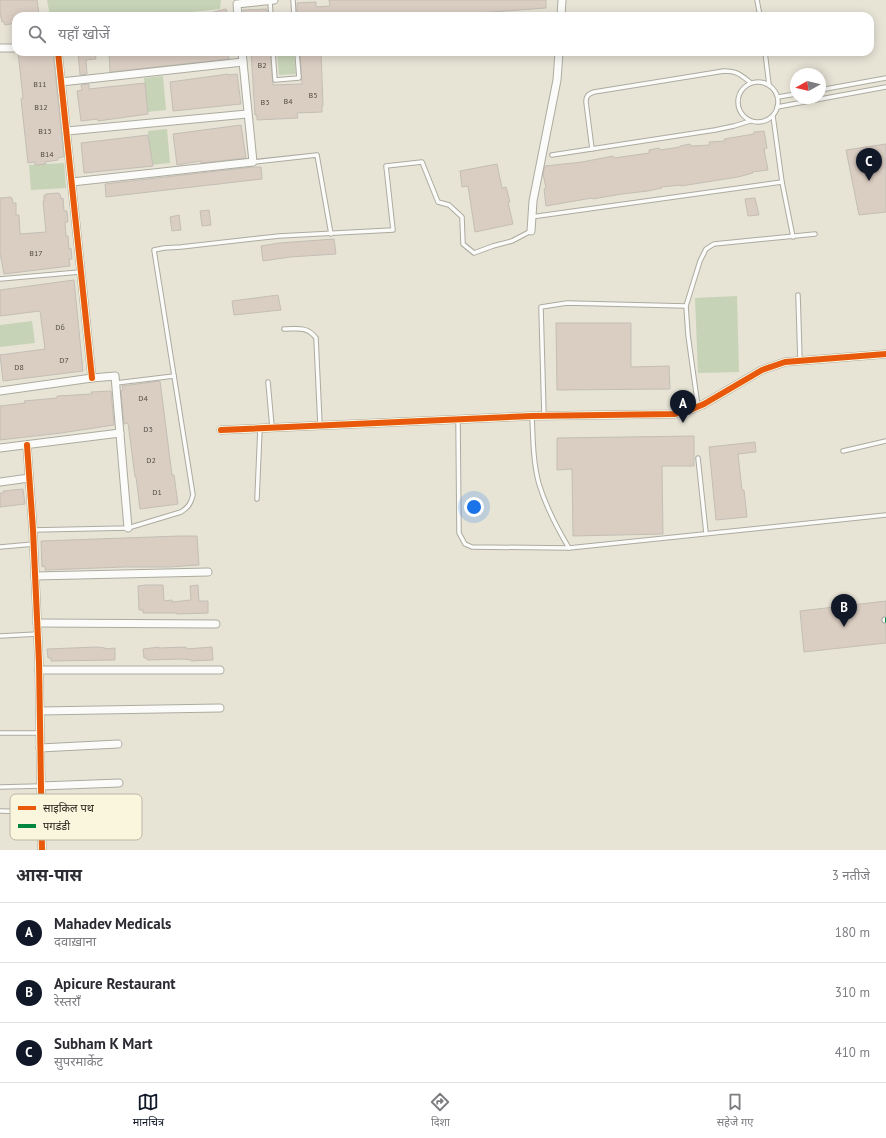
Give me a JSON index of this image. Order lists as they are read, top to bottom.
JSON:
{
  "house_numbers": [
    "B2",
    "B11",
    "B5",
    "B4",
    "B3",
    "B12",
    "B13",
    "B14",
    "B17",
    "D6",
    "D7",
    "D8",
    "D4",
    "D3",
    "D2",
    "D1"
  ],
  "legend": ["साइकिल पथ", "पगडंडी"],
  "north": "left",
  "page": {
    "search": "यहाँ खोजें",
    "pins": ["C", "A", "B"],
    "heading": ["आस-पास", "3 नतीजे"],
    "list": [
      {
        "mark": "A",
        "name": "Mahadev Medicals",
        "note": "दवाख़ाना",
        "value": "180 m"
      },
      {
        "mark": "B",
        "name": "Apicure Restaurant",
        "note": "रेस्तराँ",
        "value": "310 m"
      },
      {
        "mark": "C",
        "name": "Subham K Mart",
        "note": "सुपरमार्केट",
        "value": "410 m"
      }
    ],
    "nav": ["मानचित्र", "दिशा", "सहेजे गए"]
  }
}
